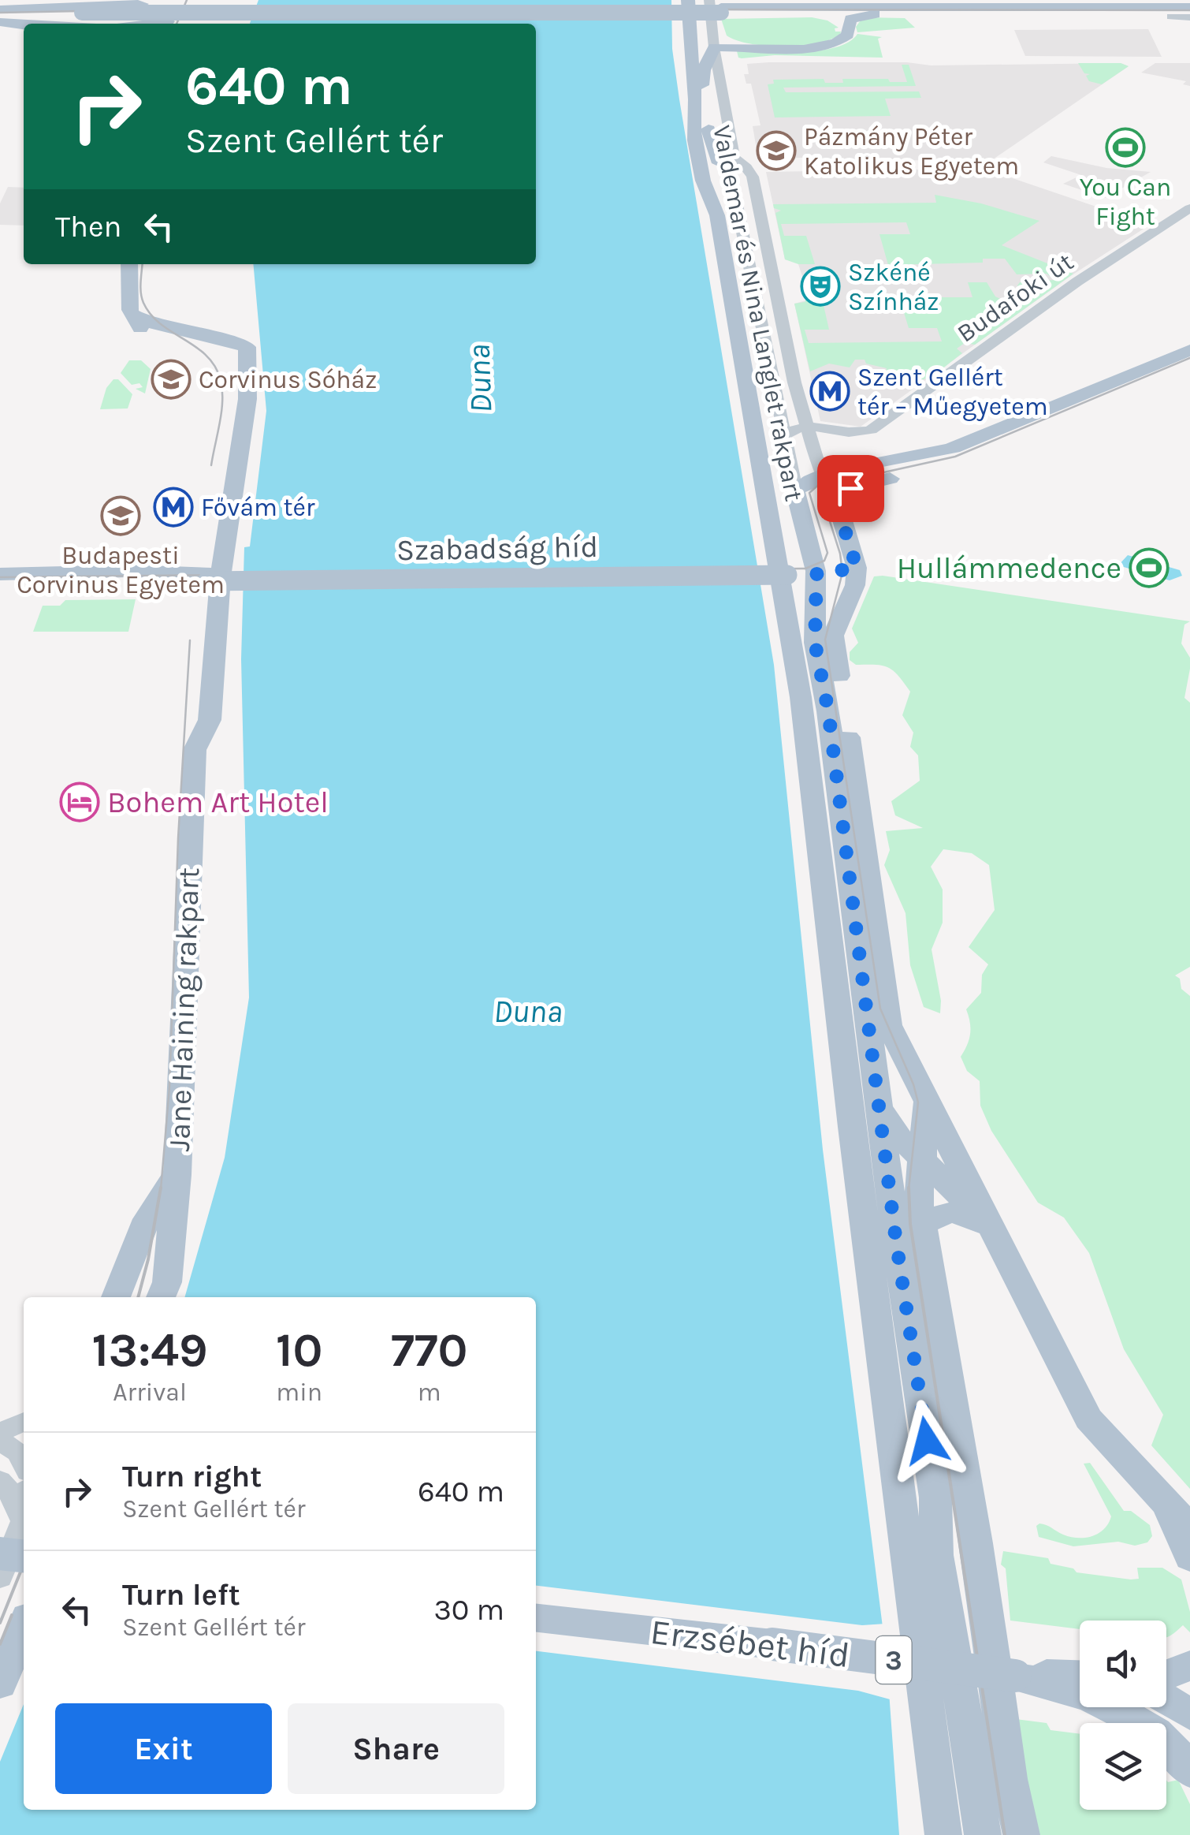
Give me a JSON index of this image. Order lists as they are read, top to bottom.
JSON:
{
  "streets": {
    "main road": [
      "Valdemar és Nina Langlet rakpart",
      "Szabadság híd",
      "Jane Haining rakpart",
      "Erzsébet híd",
      "3"
    ],
    "street": ["Budafoki út"]
  },
  "crossings": [
    ["Valdemar és Nina Langlet rakpart", "Szabadság híd"],
    ["Erzsébet híd", "3"]
  ],
  "water": ["Duna"],
  "places": {
    "sports": ["You Can Fight", "Hullámmedence"],
    "school or university": ["Pázmány Péter Katolikus Egyetem", "Corvinus Sóház", "Budapesti Corvinus Egyetem"],
    "theatre": ["Szkéné Színház"],
    "metro station": ["Szent Gellért tér – Műegyetem", "Fővám tér"],
    "hotel": ["Bohem Art Hotel"]
  },
  "page": {
    "turn": ["640 m", "Szent Gellért tér"],
    "then": "Then",
    "eta": [
      "13:49",
      "Arrival",
      "10",
      "min",
      "770",
      "m"
    ],
    "list": [
      {
        "name": "Turn right",
        "note": "Szent Gellért tér",
        "value": "640 m"
      },
      {
        "name": "Turn left",
        "note": "Szent Gellért tér",
        "value": "30 m"
      }
    ],
    "buttons": ["Exit", "Share"]
  }
}
